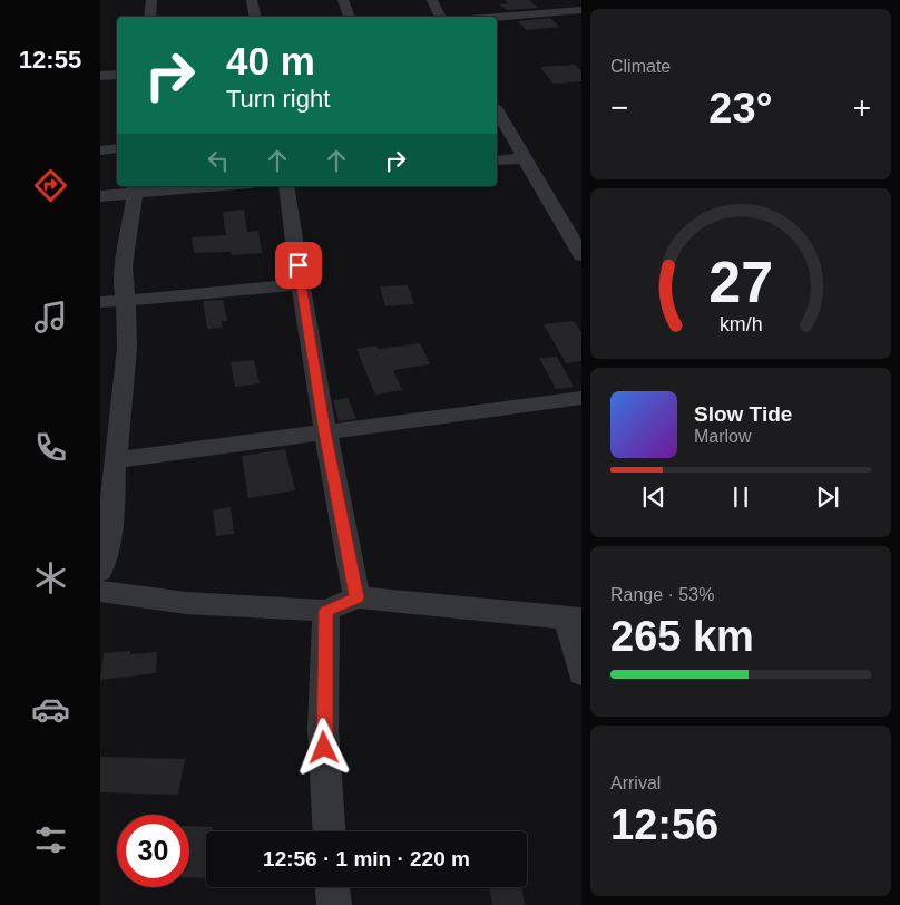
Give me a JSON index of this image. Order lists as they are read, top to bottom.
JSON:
{
  "page": {
    "tabs": "12:55",
    "tile": [
      "Climate",
      ["Range · 53%", "265 km"],
      ["Arrival", "12:56"]
    ],
    "turn": ["40 m", "Turn right"],
    "heat": ["−", "23°", "+"],
    "song": ["Slow Tide", "Marlow"],
    "limit": "30",
    "trip": "12:56 · 1 min · 220 m",
    "gauge": ["27", "km/h"]
  }
}
